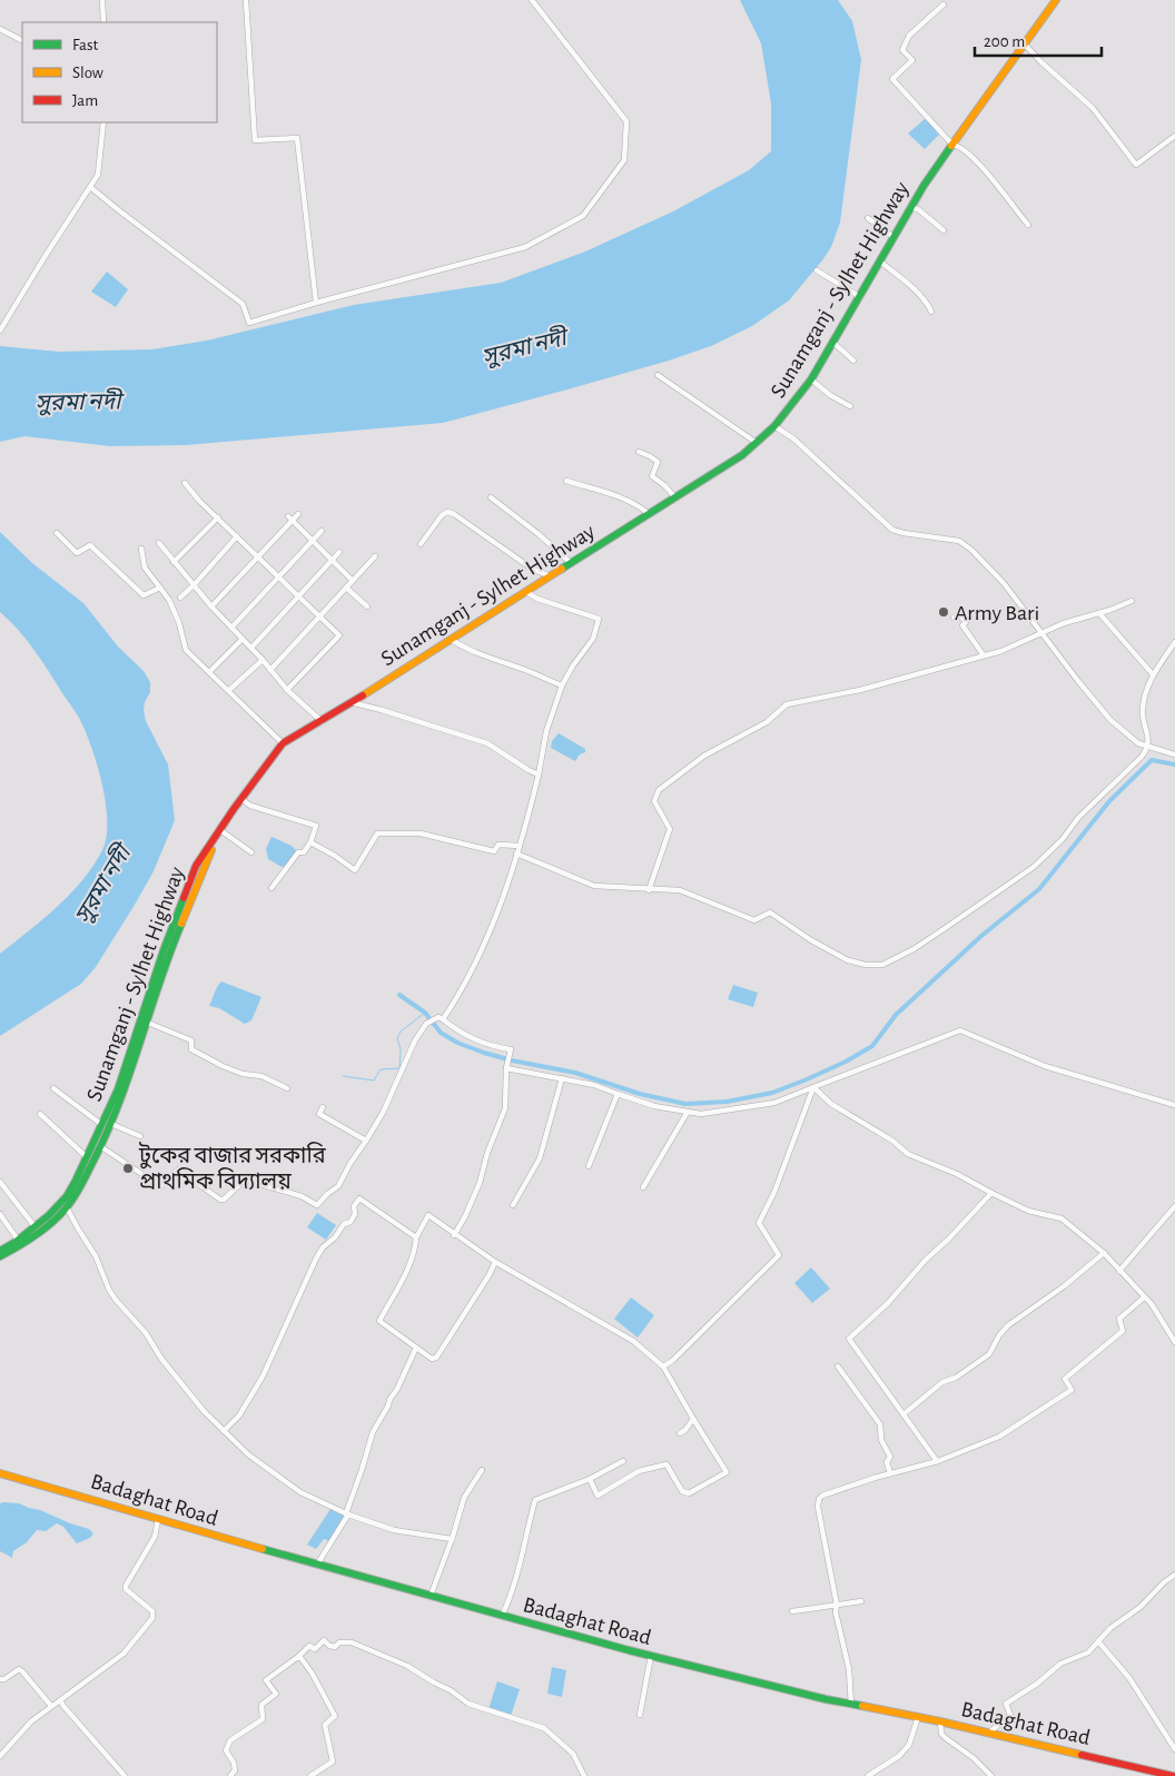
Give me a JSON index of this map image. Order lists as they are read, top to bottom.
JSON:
{
  "streets": {
    "main road": ["Sunamganj - Sylhet Highway", "Badaghat Road"]
  },
  "water": ["সুরমা নদী"],
  "places": ["Army Bari", "টুকের বাজার সরকারি প্রাথমিক বিদ্যালয়"],
  "legend": ["Fast", "Slow", "Jam"],
  "scale_bar": "200 m"
}
